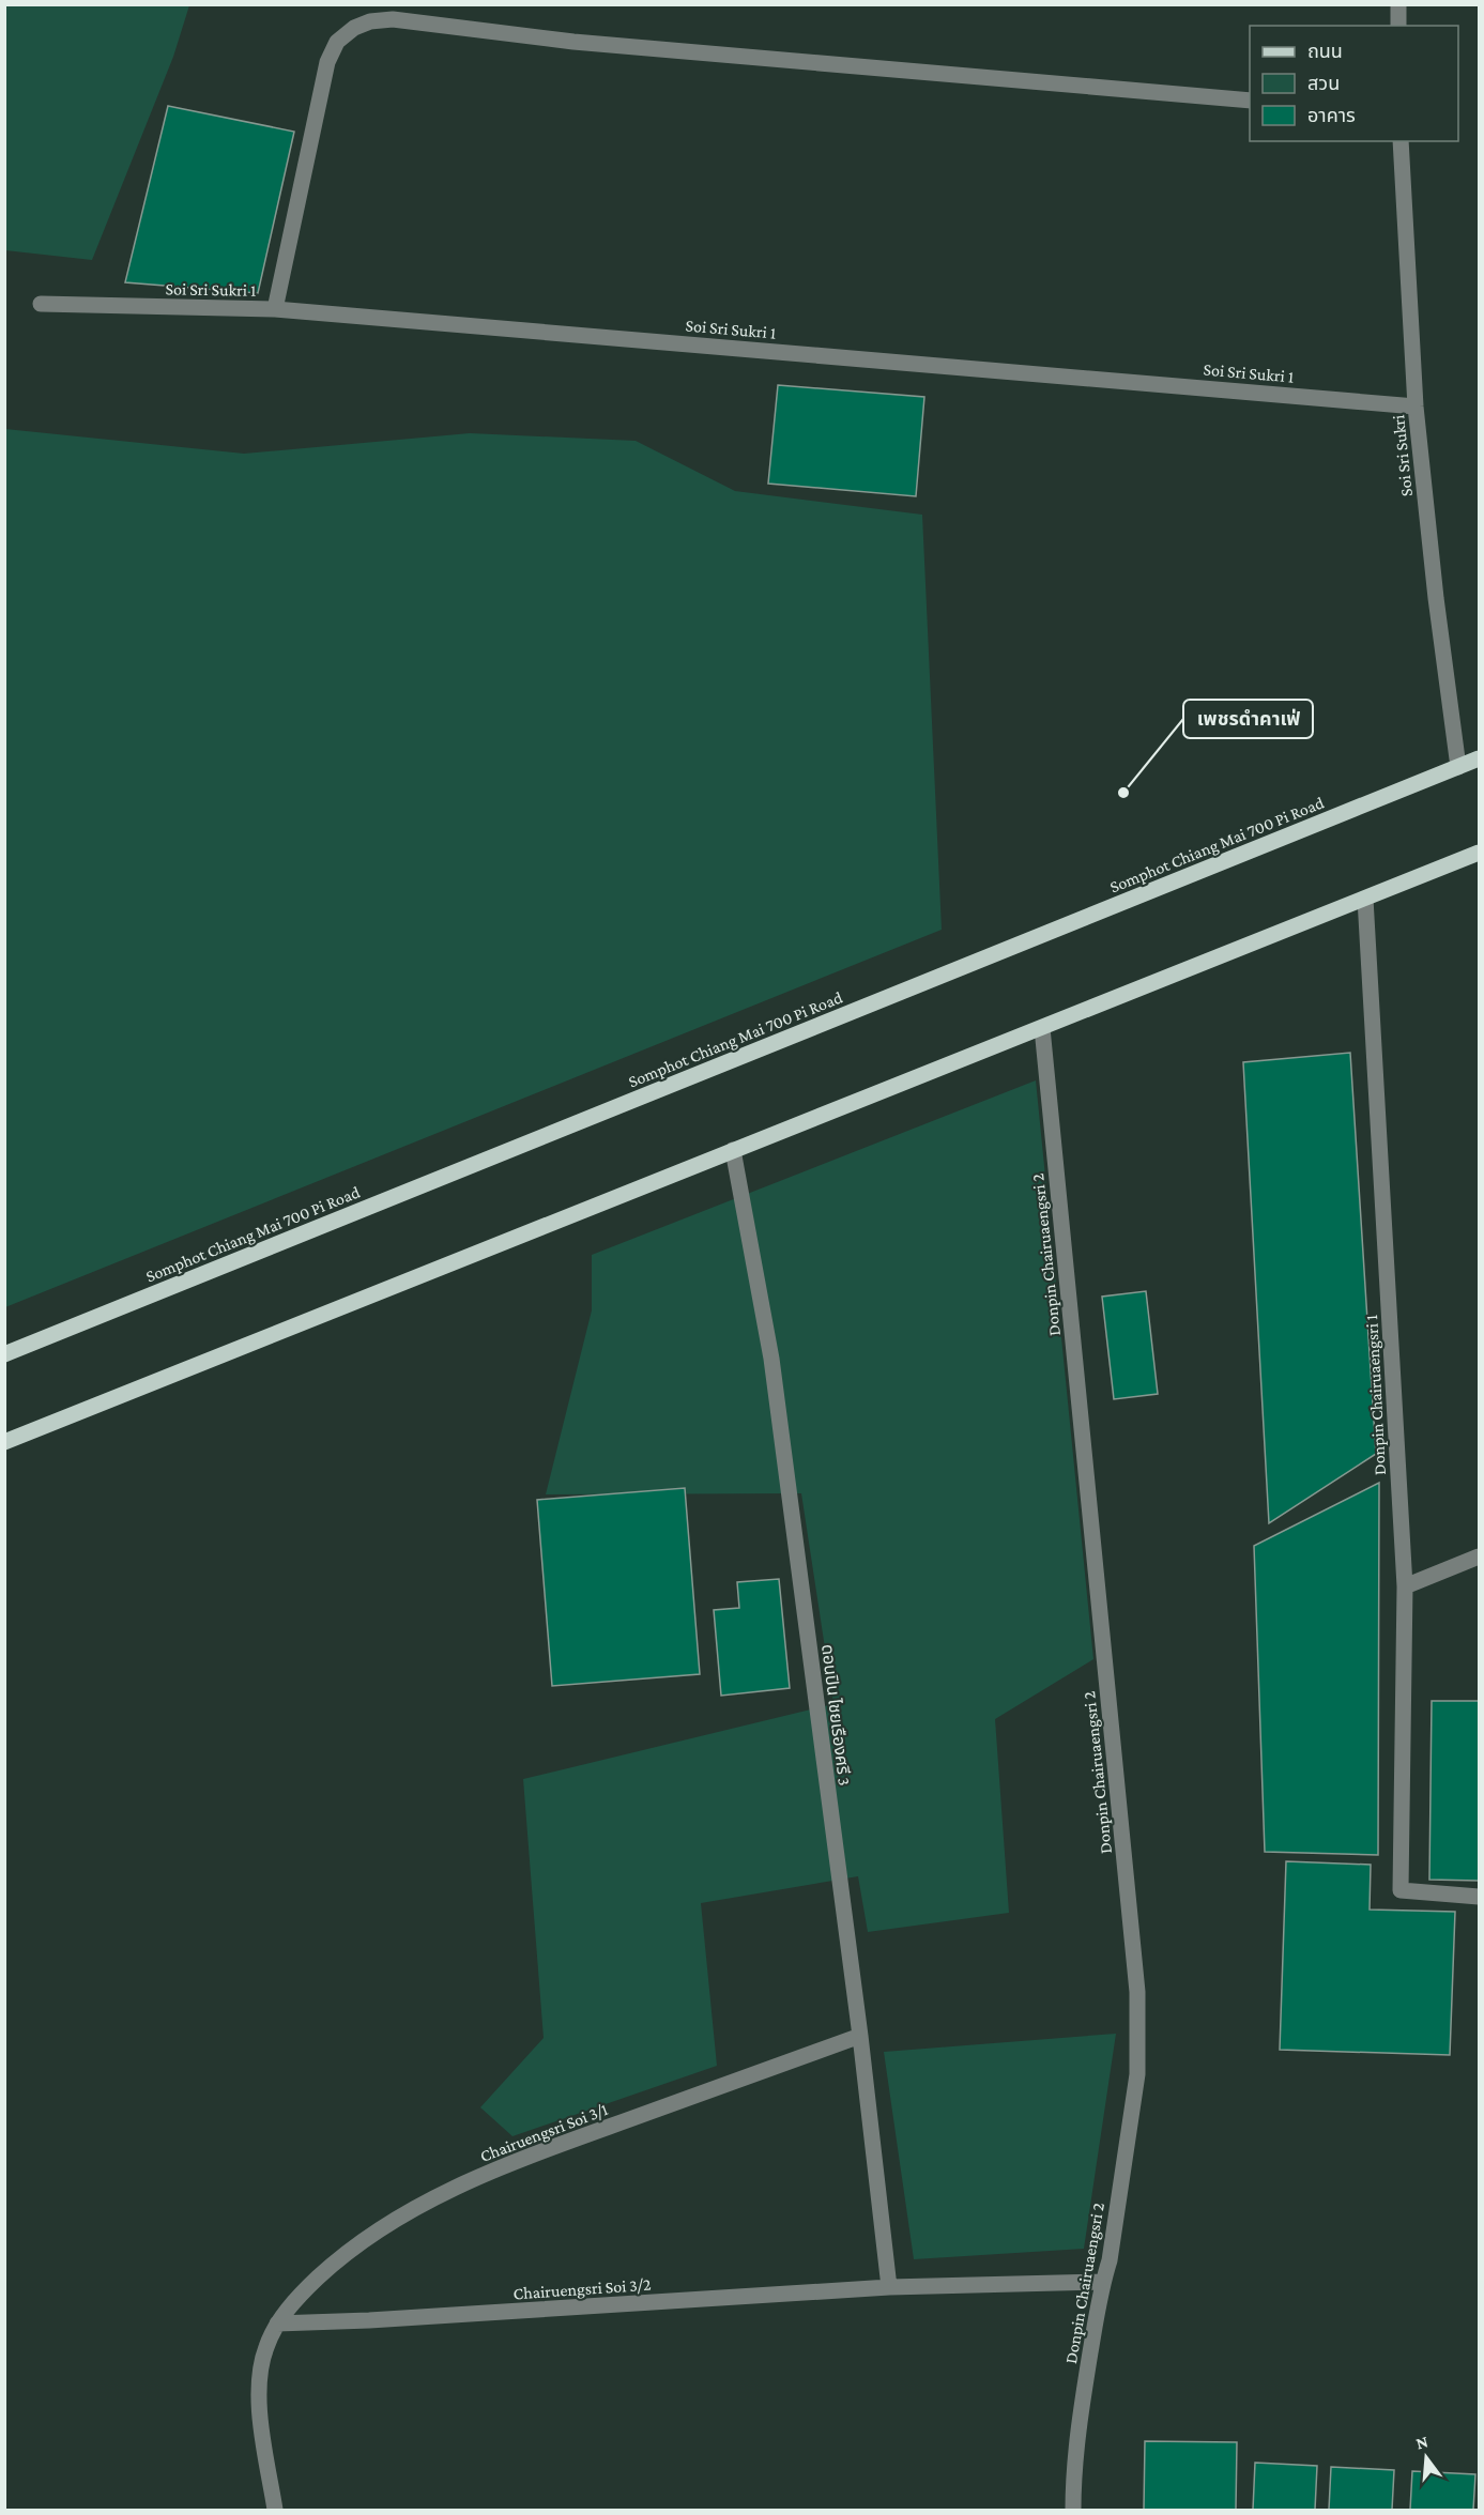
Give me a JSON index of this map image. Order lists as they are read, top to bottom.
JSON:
{
  "streets": {
    "main road": ["Somphot Chiang Mai 700 Pi Road"],
    "street": [
      "Soi Sri Sukri 1",
      "Soi Sri Sukri",
      "Donpin Chairuaengsri 2",
      "Donpin Chairuaengsri 1",
      "ดอนปิน ไชยเรืองศรี 3",
      "Chairuengsri Soi 3/1",
      "Chairuengsri Soi 3/2"
    ]
  },
  "crossings": [
    ["Soi Sri Sukri 1", "Soi Sri Sukri"],
    ["Soi Sri Sukri", "Somphot Chiang Mai 700 Pi Road"],
    ["Donpin Chairuaengsri 2", "Chairuengsri Soi 3/2"],
    ["ดอนปิน ไชยเรืองศรี 3", "Chairuengsri Soi 3/1"],
    ["ดอนปิน ไชยเรืองศรี 3", "Chairuengsri Soi 3/2"],
    ["Chairuengsri Soi 3/1", "Chairuengsri Soi 3/2"]
  ],
  "places": ["เพชรดำคาเฟ่"],
  "legend": ["ถนน", "สวน", "อาคาร"],
  "north": "top"
}
